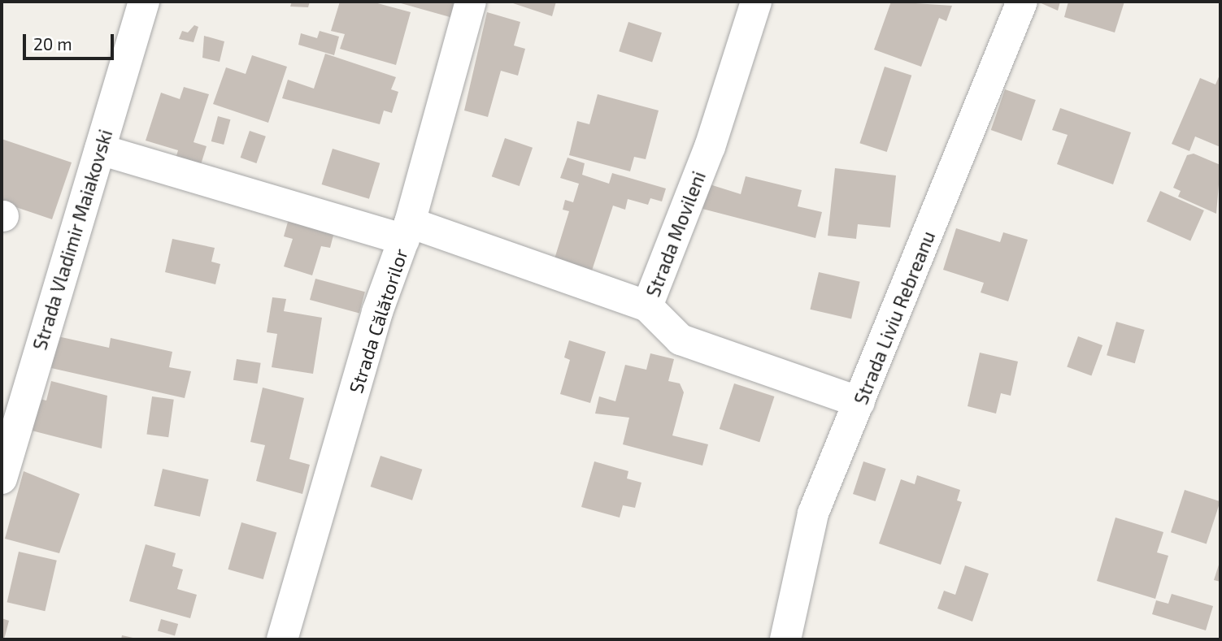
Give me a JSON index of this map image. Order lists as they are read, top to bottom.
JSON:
{
  "streets": {
    "street": [
      "Strada Movileni",
      "Strada Vladimir Maiakovski",
      "Strada Liviu Rebreanu",
      "Strada Călătorilor"
    ]
  },
  "crossings": [
    ["Strada Movileni", "Strada Liviu Rebreanu"]
  ],
  "scale_bar": "20 m"
}
